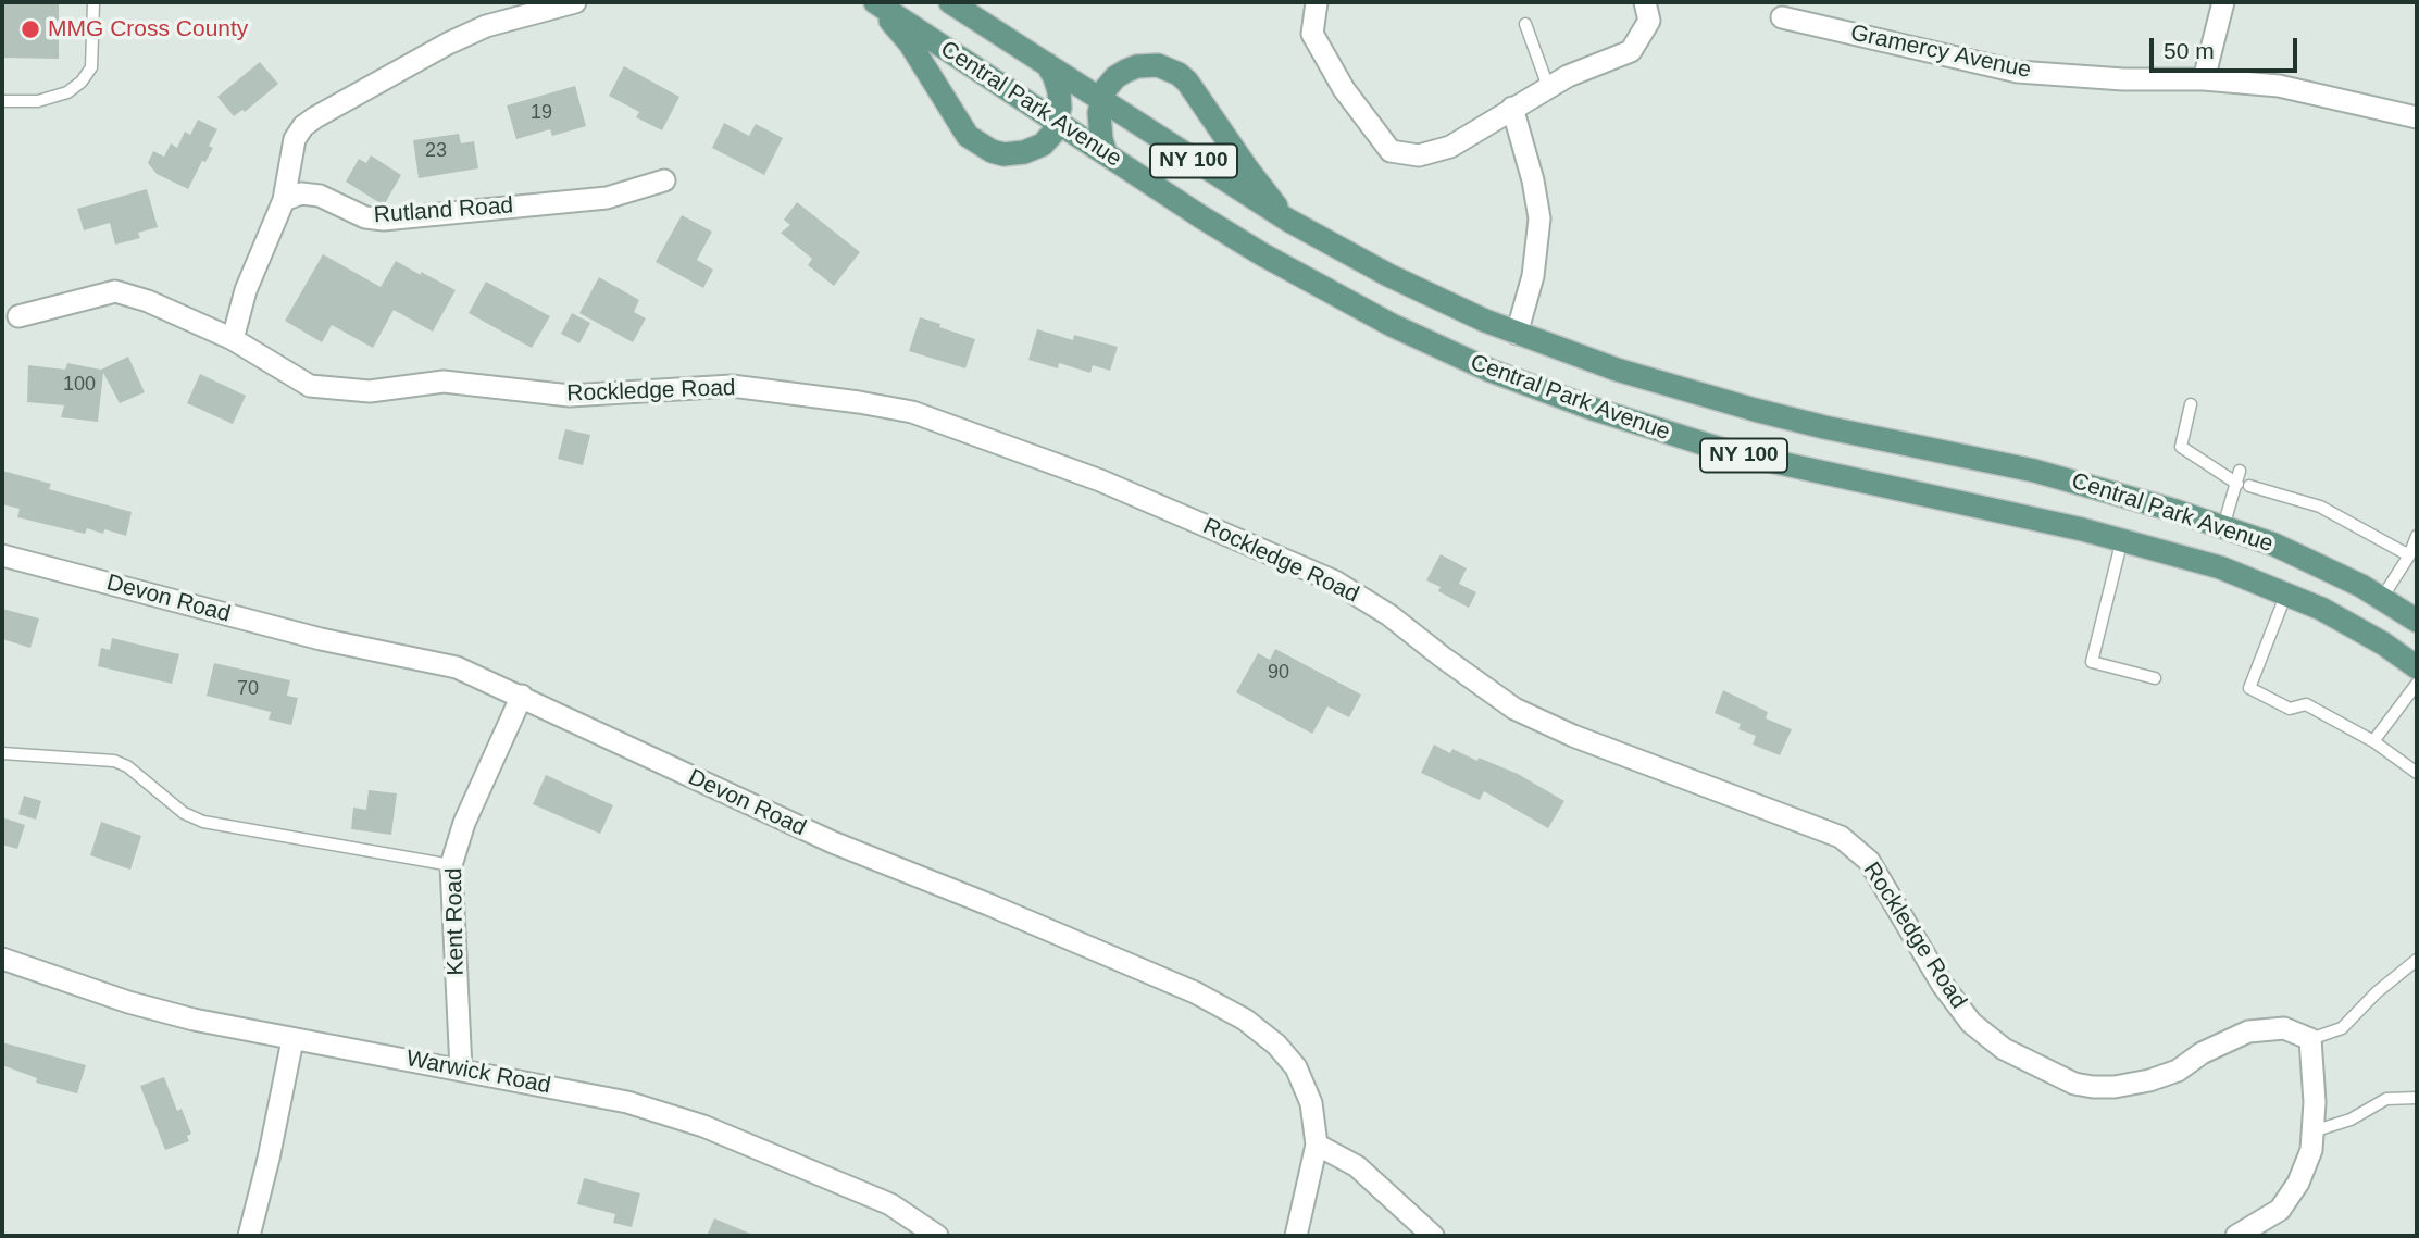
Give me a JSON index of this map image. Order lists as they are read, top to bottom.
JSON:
{
  "streets": {
    "main road": ["Central Park Avenue", "NY 100"],
    "street": [
      "Gramercy Avenue",
      "Rutland Road",
      "Rockledge Road",
      "Devon Road",
      "Kent Road",
      "Warwick Road"
    ]
  },
  "crossings": [
    ["Devon Road", "Kent Road"],
    ["Kent Road", "Warwick Road"]
  ],
  "places": ["MMG Cross County"],
  "house_numbers": [
    "19",
    "23",
    "100",
    "90",
    "70"
  ],
  "scale_bar": "50 m"
}
